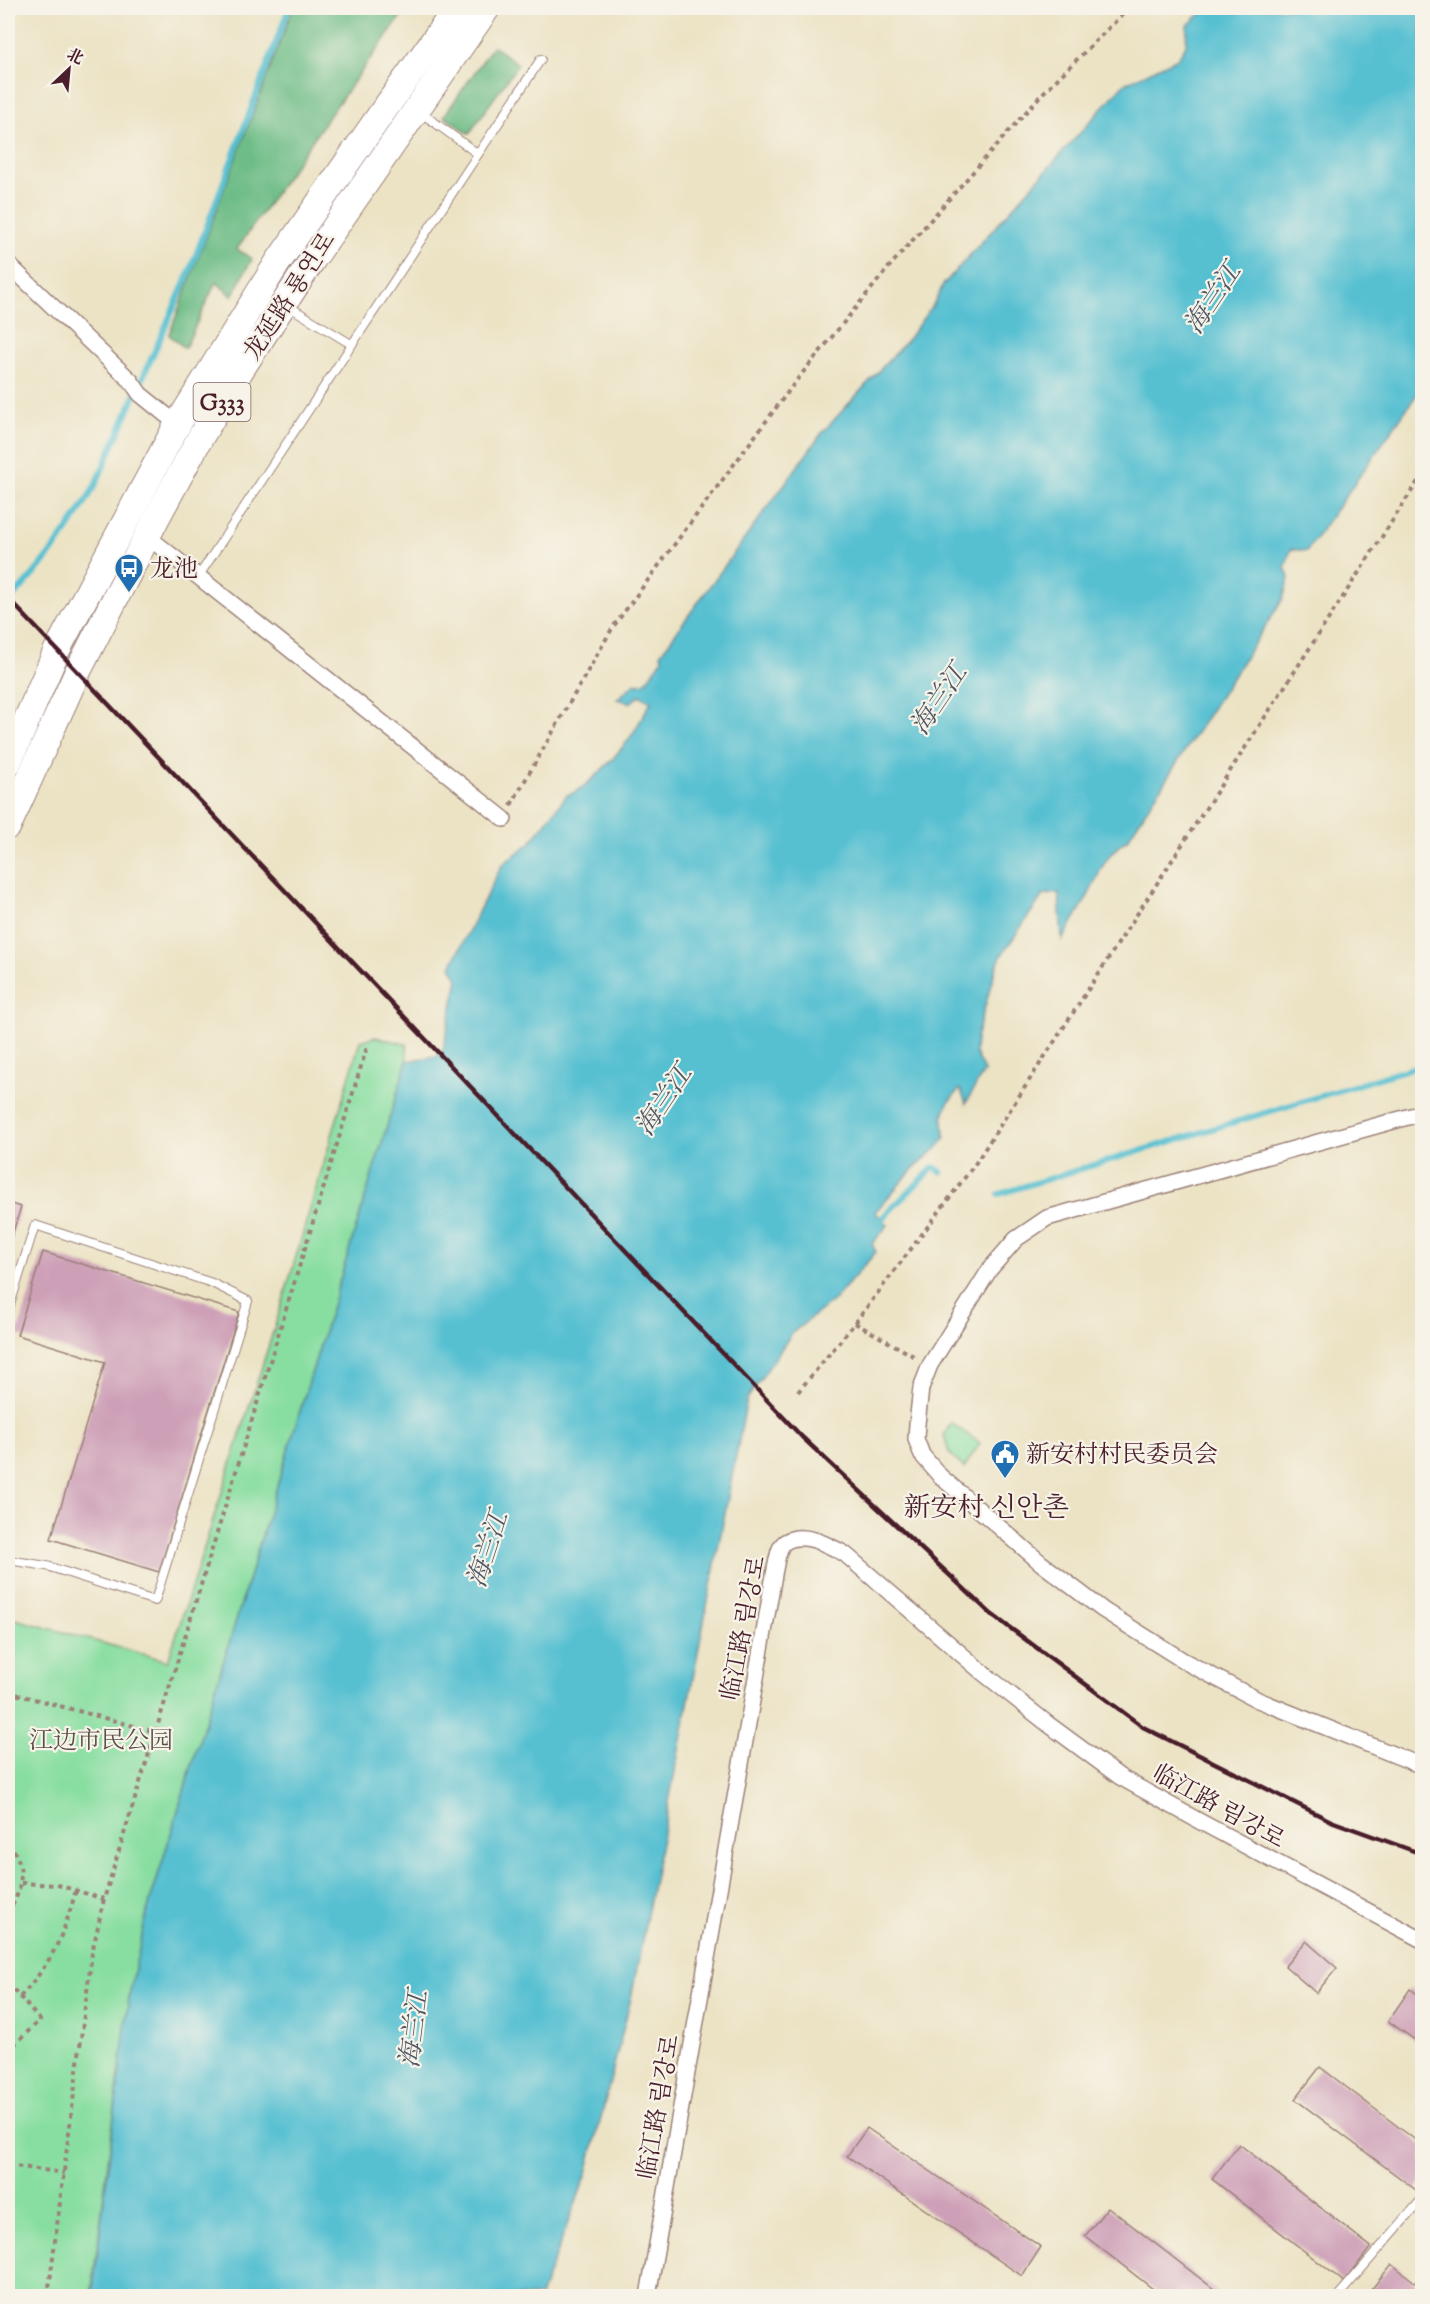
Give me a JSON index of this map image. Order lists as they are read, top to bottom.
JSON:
{
  "streets": {
    "highway": ["龙延路 룡연로", "G333"],
    "street": ["临江路 림강로"]
  },
  "districts": ["新安村 신안촌"],
  "water": ["海兰江"],
  "parks": ["江边市民公园"],
  "places": {
    "bus stop": ["龙池"],
    "public building": ["新安村村民委员会"]
  },
  "north": "top right"
}
